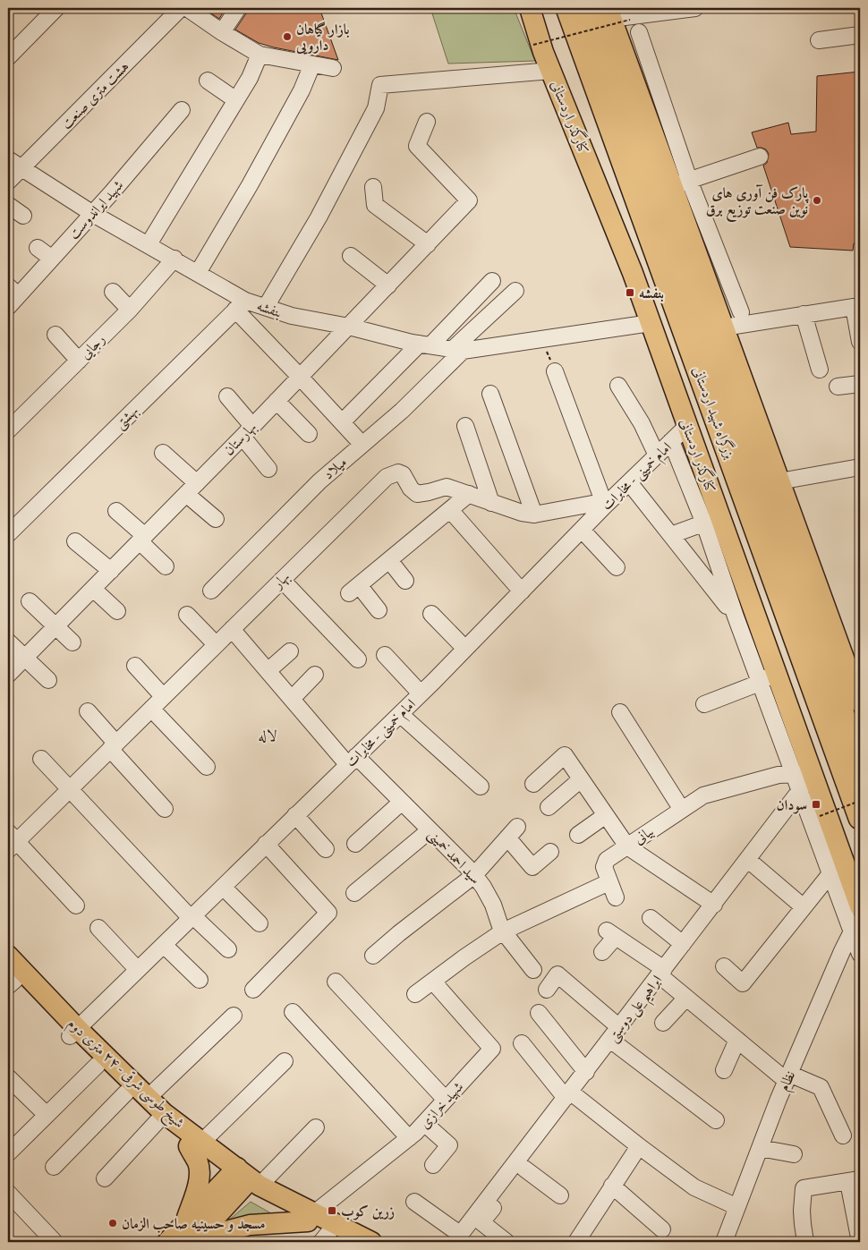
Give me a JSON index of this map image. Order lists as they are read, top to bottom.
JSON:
{
  "streets": {
    "highway": ["بزرگراه شهید اردستانی"],
    "main road": ["کنارگذر اردستانی", "شیخ طوسی شرقی - ۲۴ متری دوم"],
    "street": [
      "هشت متری صنعت",
      "شهید ایراندوست",
      "بنفشه",
      "رجایی",
      "بهشتی",
      "بهارستان",
      "میلاد",
      "امام خمینی - مخابرات",
      "بهار",
      "بیانی",
      "سید احمد خمینی",
      "ابراهیم علی دوستی",
      "نظام",
      "شهید خرازی"
    ]
  },
  "crossings": [
    ["هشت متری صنعت", "بنفشه"],
    ["کنارگذر اردستانی", "بنفشه"],
    ["کنارگذر اردستانی", "امام خمینی - مخابرات"],
    ["کنارگذر اردستانی", "بیانی"],
    ["کنارگذر اردستانی", "ابراهیم علی دوستی"],
    ["شهید ایراندوست", "بنفشه"],
    ["بنفشه", "رجایی"],
    ["بنفشه", "بهشتی"],
    ["بنفشه", "بهارستان"],
    ["بنفشه", "میلاد"],
    ["امام خمینی - مخابرات", "بهار"],
    ["امام خمینی - مخابرات", "سید احمد خمینی"],
    ["امام خمینی - مخابرات", "شیخ طوسی شرقی - ۲۴ متری دوم"],
    ["بهار", "سید احمد خمینی"],
    ["بیانی", "ابراهیم علی دوستی"],
    ["شیخ طوسی شرقی - ۲۴ متری دوم", "شهید خرازی"]
  ],
  "districts": ["لاله"],
  "places": {
    "other": ["بازار گیاهان دارویی", "پارک فن آوری های نوین صنعت توزیع برق", "مسجد و حسینیه صاحب الزمان"],
    "transit": ["بنفشه", "سودان", "زرین کوب"]
  }
}
